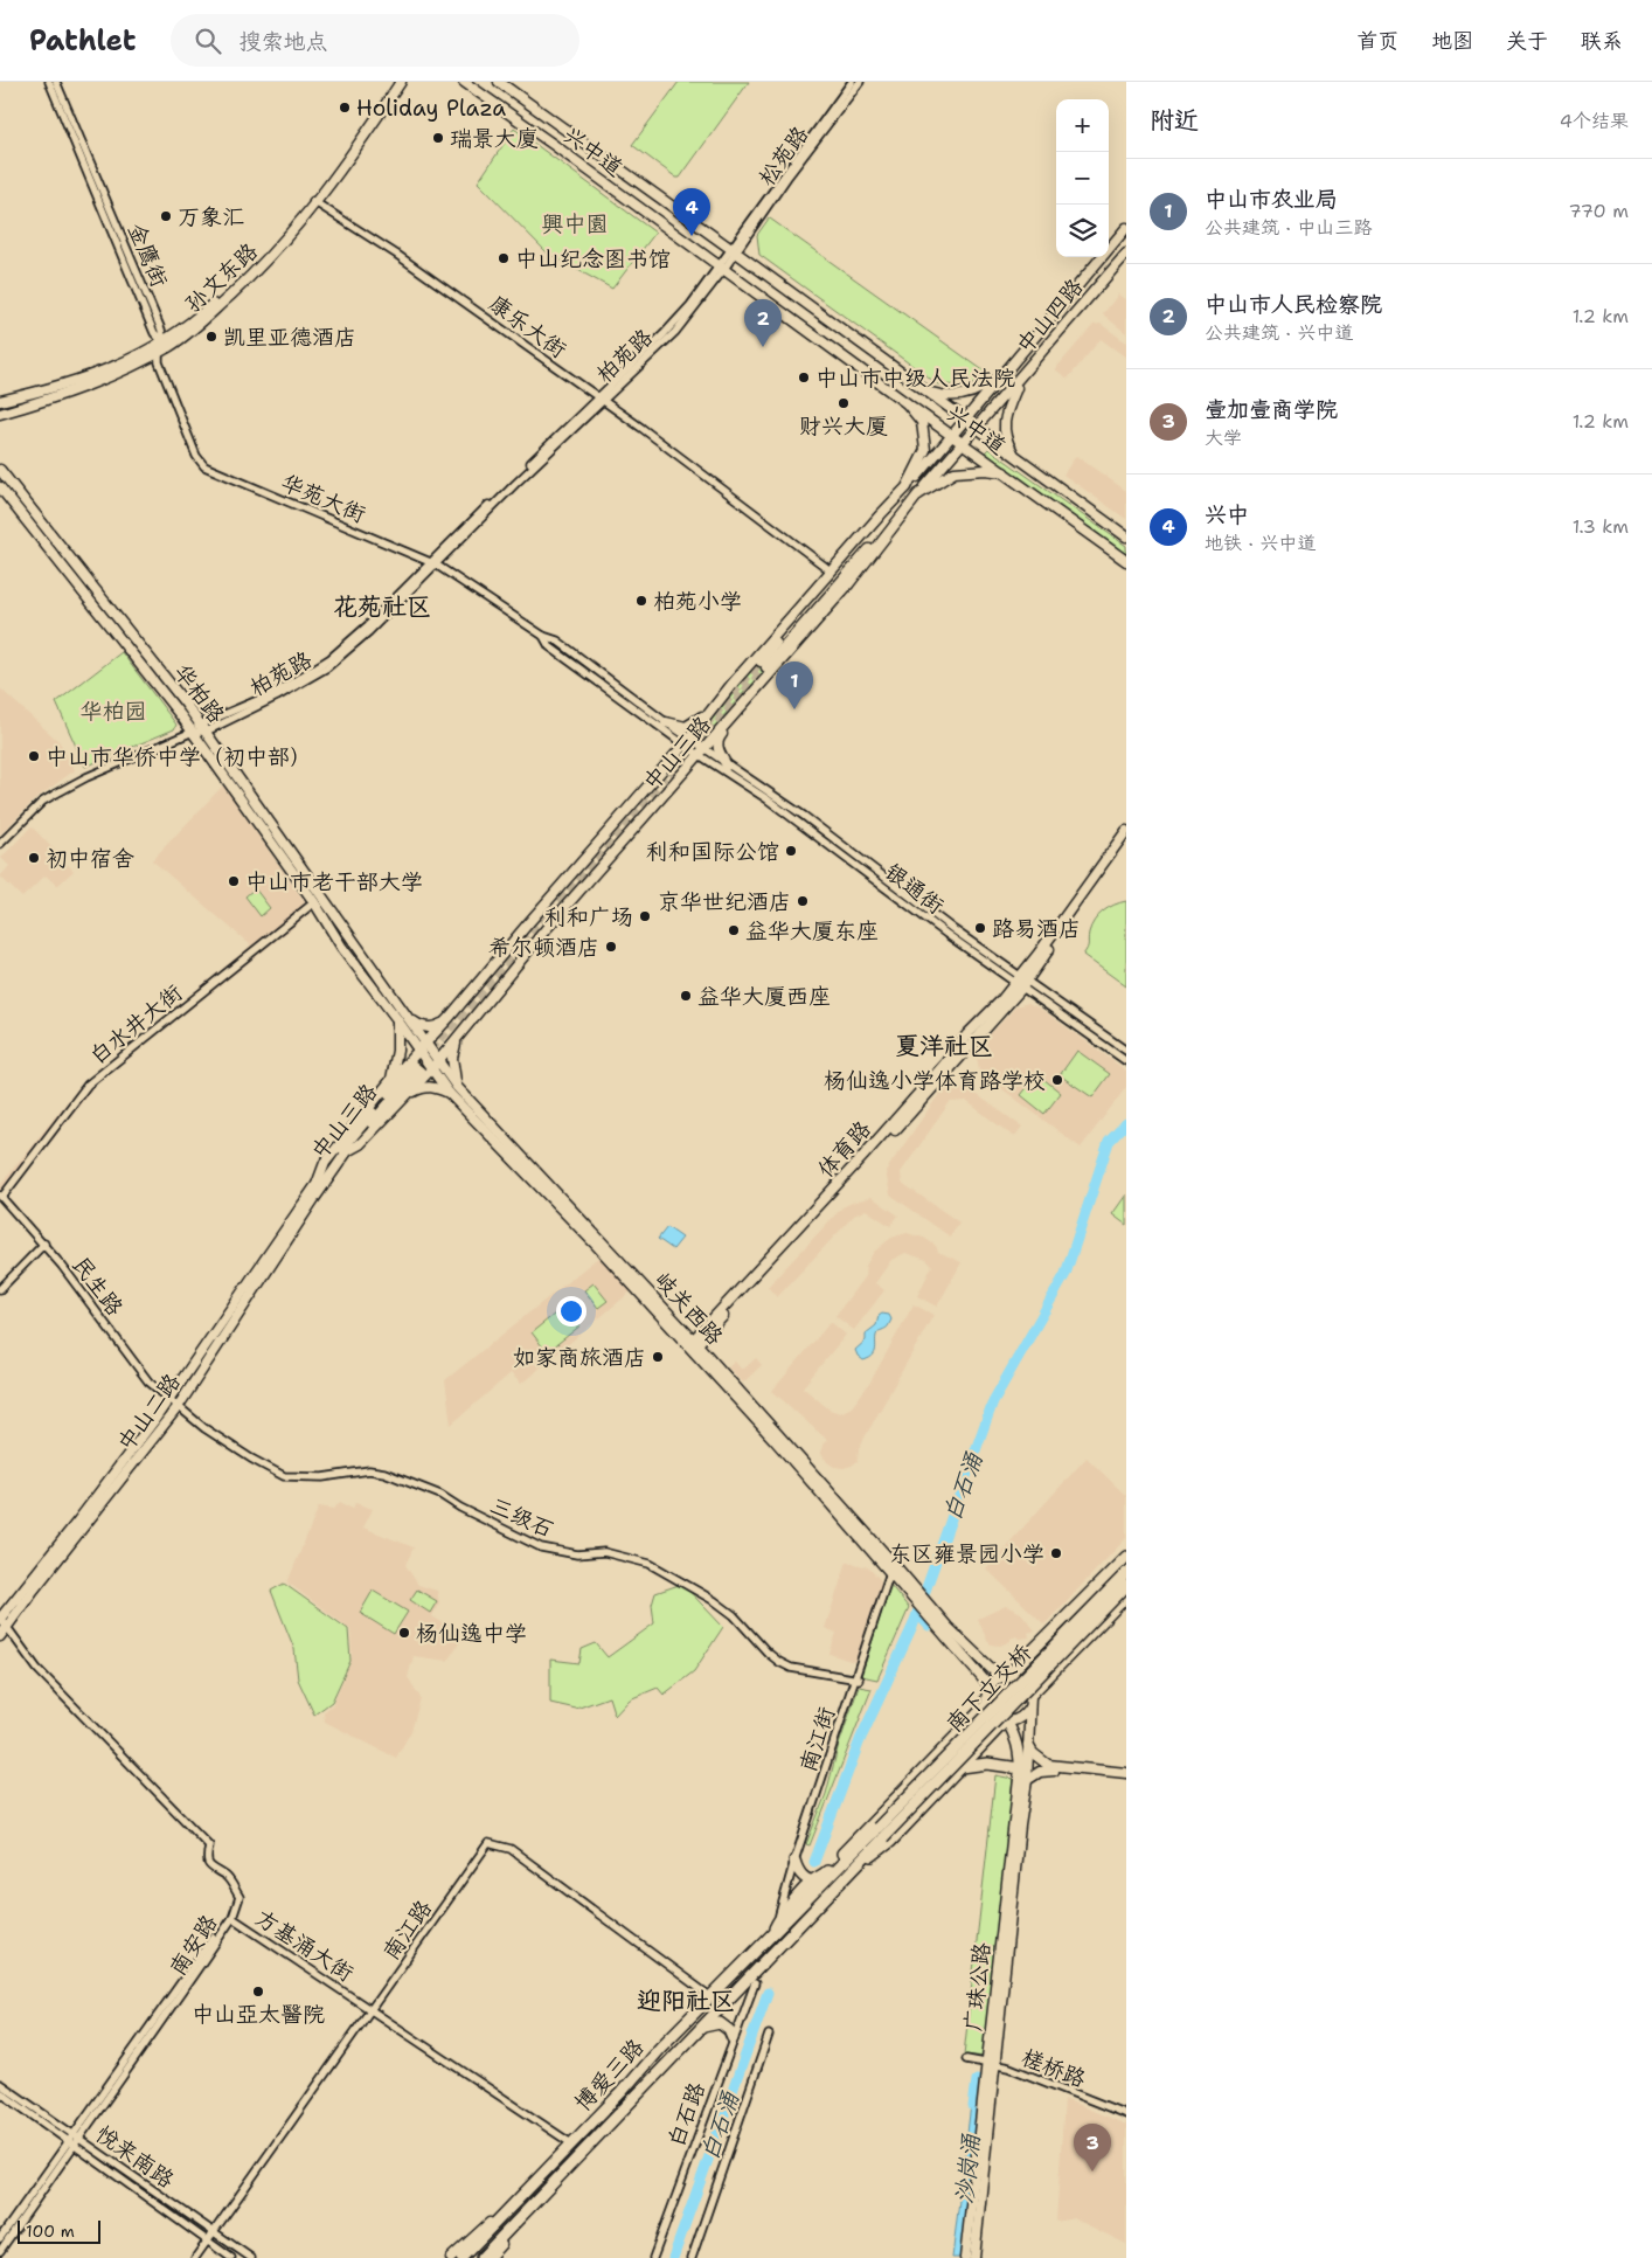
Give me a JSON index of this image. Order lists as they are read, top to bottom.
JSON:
{
  "streets": {
    "highway": ["南下立交桥", "博爱三路"],
    "main road": [
      "兴中道",
      "孙文东路",
      "中山四路",
      "华柏路",
      "中山三路",
      "体育路",
      "岐关西路",
      "中山二路",
      "广珠公路"
    ],
    "street": [
      "松苑路",
      "金鹰街",
      "康乐大街",
      "柏苑路",
      "华苑大街",
      "银通街",
      "白水井大街",
      "民生路",
      "三级石",
      "南江街",
      "南江路",
      "南安路",
      "方基涌大街",
      "槎桥路",
      "白石路",
      "悦来南路"
    ]
  },
  "crossings": [
    ["兴中道", "松苑路"],
    ["兴中道", "中山四路"],
    ["兴中道", "柏苑路"],
    ["兴中道", "中山三路"],
    ["松苑路", "柏苑路"],
    ["金鹰街", "孙文东路"],
    ["孙文东路", "康乐大街"],
    ["孙文东路", "华苑大街"],
    ["中山四路", "中山三路"],
    ["康乐大街", "柏苑路"],
    ["康乐大街", "中山三路"],
    ["柏苑路", "华苑大街"],
    ["柏苑路", "华柏路"],
    ["华苑大街", "中山三路"],
    ["华苑大街", "银通街"],
    ["华柏路", "中山三路"],
    ["华柏路", "白水井大街"],
    ["华柏路", "岐关西路"],
    ["中山三路", "银通街"],
    ["中山三路", "岐关西路"],
    ["中山三路", "中山二路"],
    ["银通街", "体育路"],
    ["白水井大街", "民生路"],
    ["体育路", "岐关西路"],
    ["民生路", "中山二路"],
    ["民生路", "三级石"],
    ["岐关西路", "南江街"],
    ["中山二路", "三级石"],
    ["中山二路", "方基涌大街"],
    ["三级石", "南江街"],
    ["南下立交桥", "博爱三路"],
    ["南江路", "方基涌大街"],
    ["南江路", "博爱三路"],
    ["南江路", "悦来南路"],
    ["南安路", "方基涌大街"],
    ["南安路", "悦来南路"],
    ["方基涌大街", "博爱三路"],
    ["广珠公路", "槎桥路"]
  ],
  "districts": ["花苑社区", "夏洋社区", "迎阳社区"],
  "water": ["白石涌", "沙岗涌"],
  "parks": ["興中園", "华柏园"],
  "places": [
    "Holiday Plaza",
    "瑞景大廈",
    "万象汇",
    "中山纪念图书馆",
    "凯里亚德酒店",
    "中山市中级人民法院",
    "财兴大厦",
    "柏苑小学",
    "中山市华侨中学（初中部）",
    "利和国际公馆",
    "初中宿舍",
    "中山市老干部大学",
    "京华世纪酒店",
    "利和广场",
    "路易酒店",
    "益华大厦东座",
    "希尔顿酒店",
    "益华大厦西座",
    "杨仙逸小学体育路学校",
    "如家商旅酒店",
    "东区雍景园小学",
    "杨仙逸中学",
    "中山亞太醫院"
  ],
  "scale_bar": "100 m",
  "page": {
    "header": "Pathlet",
    "search": "搜索地点",
    "nav": [
      "首页",
      "地图",
      "关于",
      "联系"
    ],
    "heading": ["附近", "4个结果"],
    "map_buttons": ["+", "−"],
    "list": [
      {
        "mark": "1",
        "name": "中山市农业局",
        "note": "公共建筑 · 中山三路",
        "value": "770 m"
      },
      {
        "mark": "2",
        "name": "中山市人民检察院",
        "note": "公共建筑 · 兴中道",
        "value": "1.2 km"
      },
      {
        "mark": "3",
        "name": "壹加壹商学院",
        "note": "大学",
        "value": "1.2 km"
      },
      {
        "mark": "4",
        "name": "兴中",
        "note": "地铁 · 兴中道",
        "value": "1.3 km"
      }
    ],
    "pins": [
      "4",
      "2",
      "1",
      "3"
    ],
    "scale": "100 m"
  }
}
